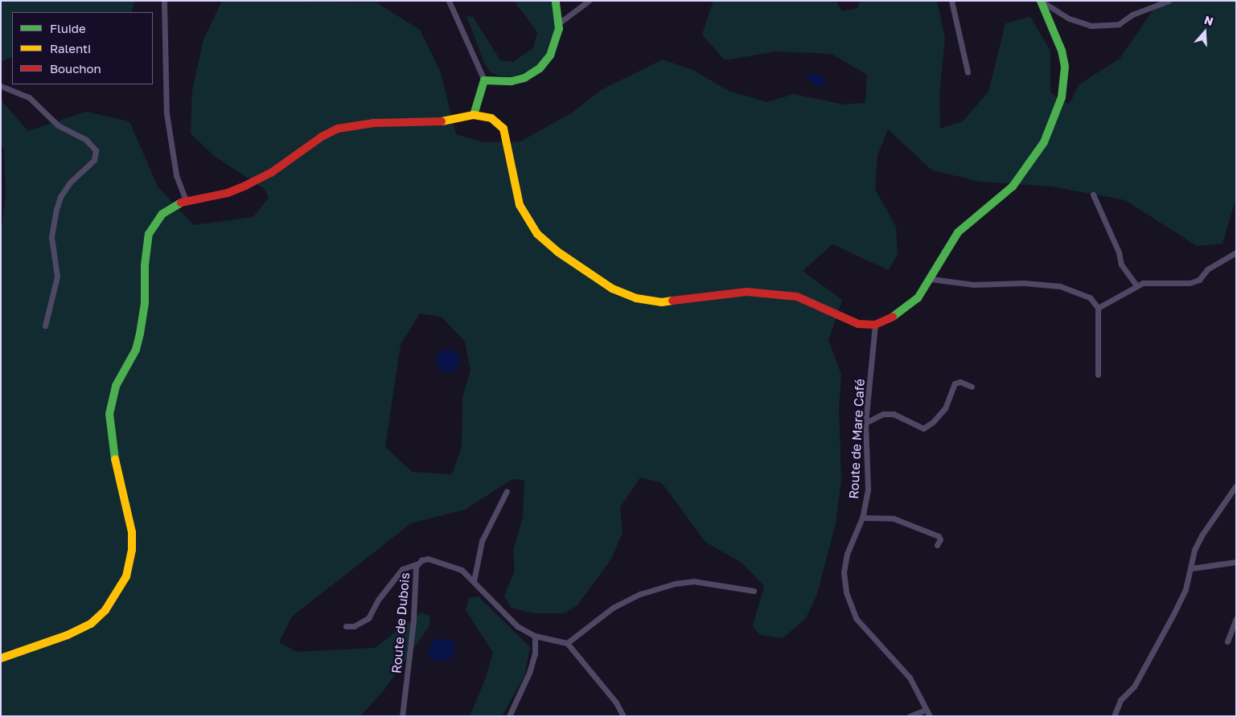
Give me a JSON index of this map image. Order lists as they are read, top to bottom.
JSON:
{
  "streets": {
    "street": ["Route de Mare Café", "Route de Dubois"]
  },
  "legend": ["Fluide", "Ralenti", "Bouchon"],
  "north": "top"
}
